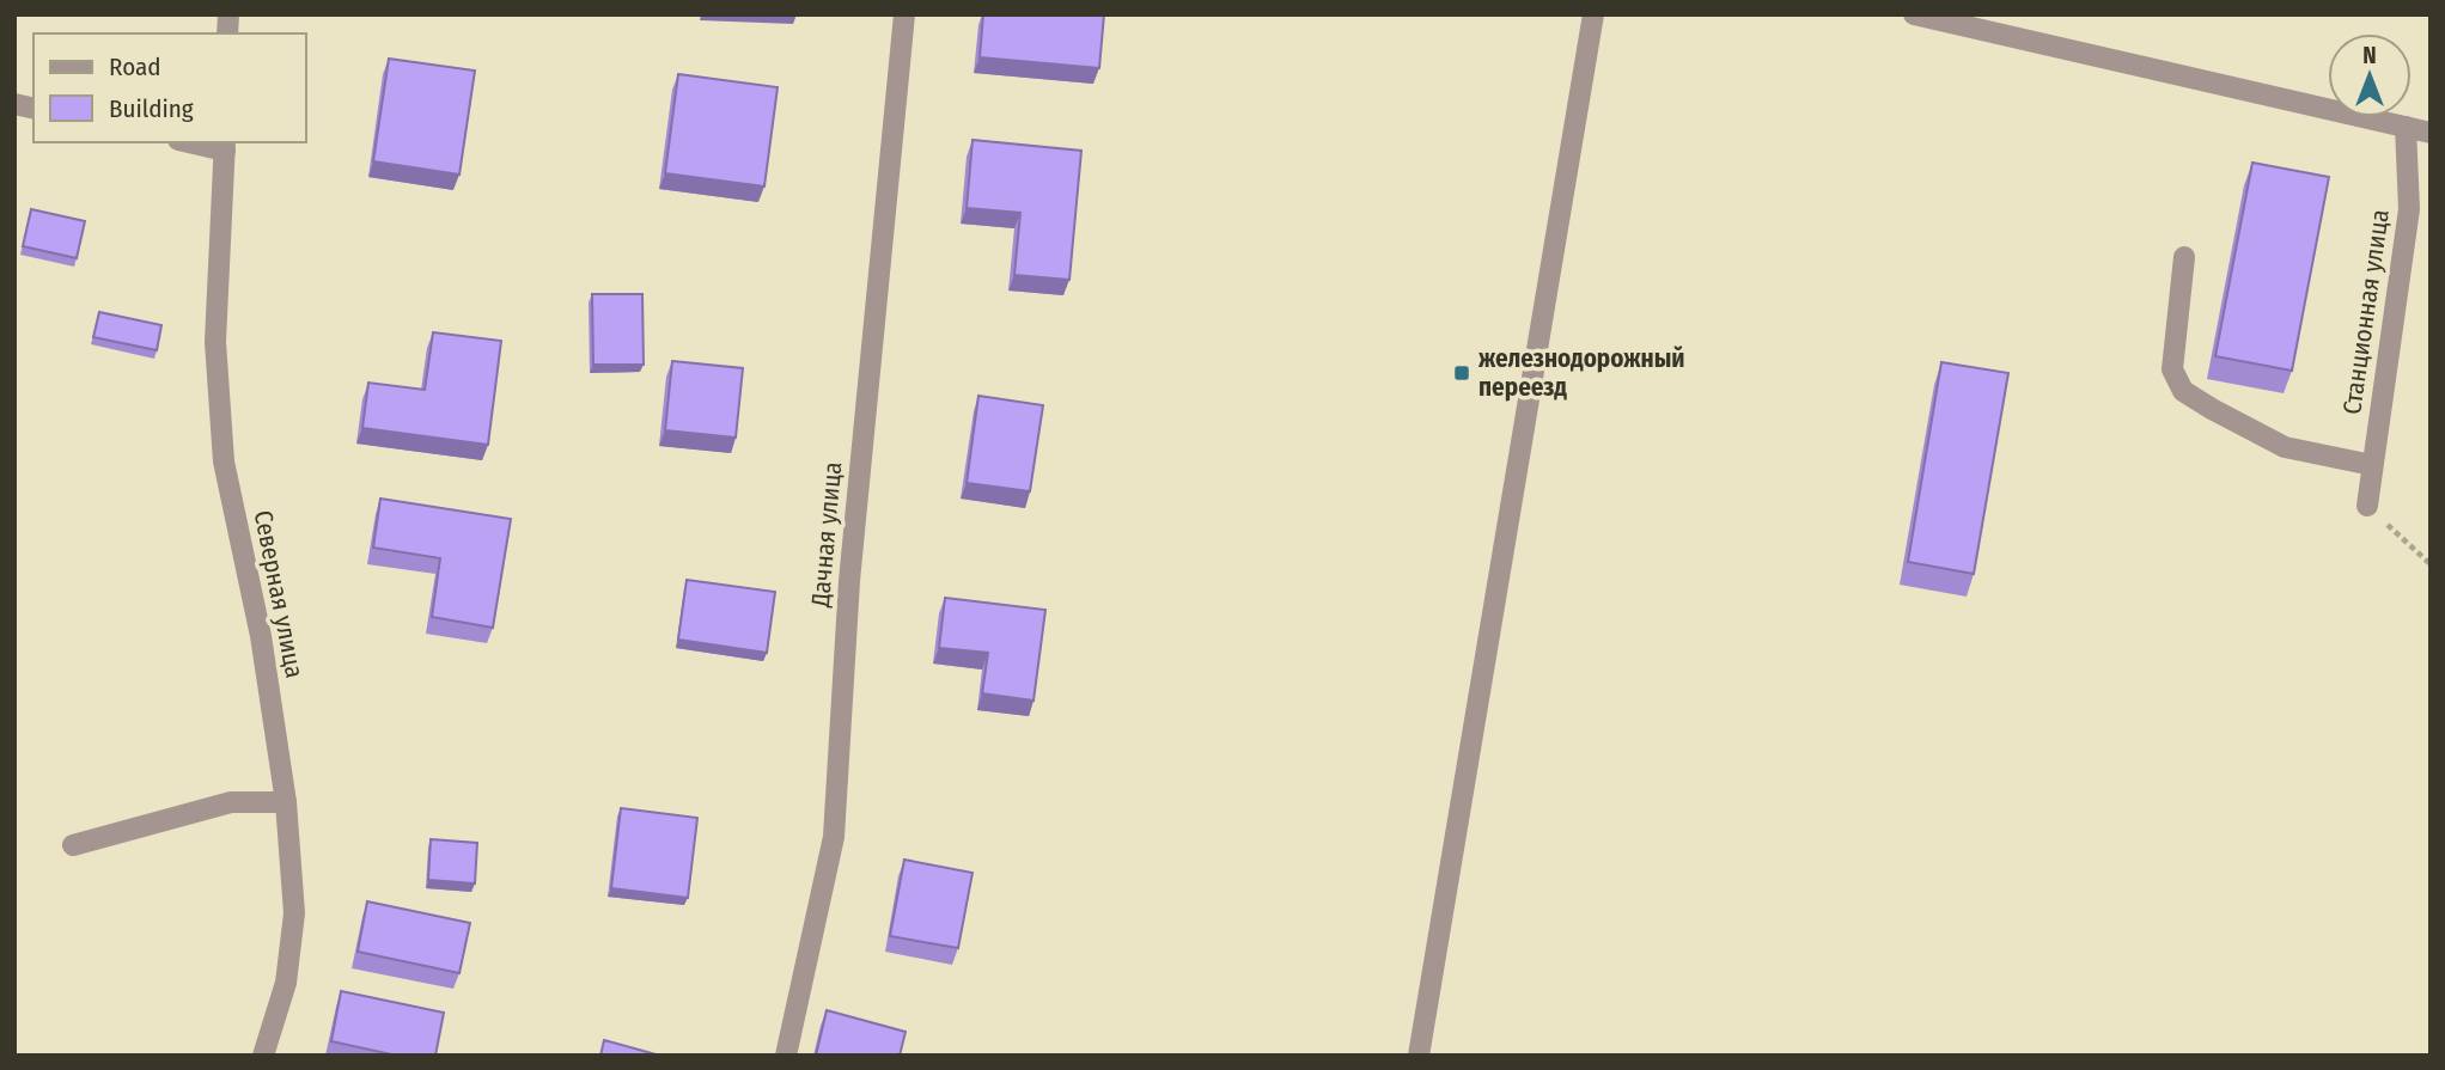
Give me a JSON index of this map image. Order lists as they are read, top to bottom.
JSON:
{
  "streets": {
    "street": ["Станционная улица", "Дачная улица", "Северная улица"]
  },
  "places": {
    "transit": ["железнодорожный переезд"]
  },
  "legend": ["Road", "Building"],
  "north": "top"
}
